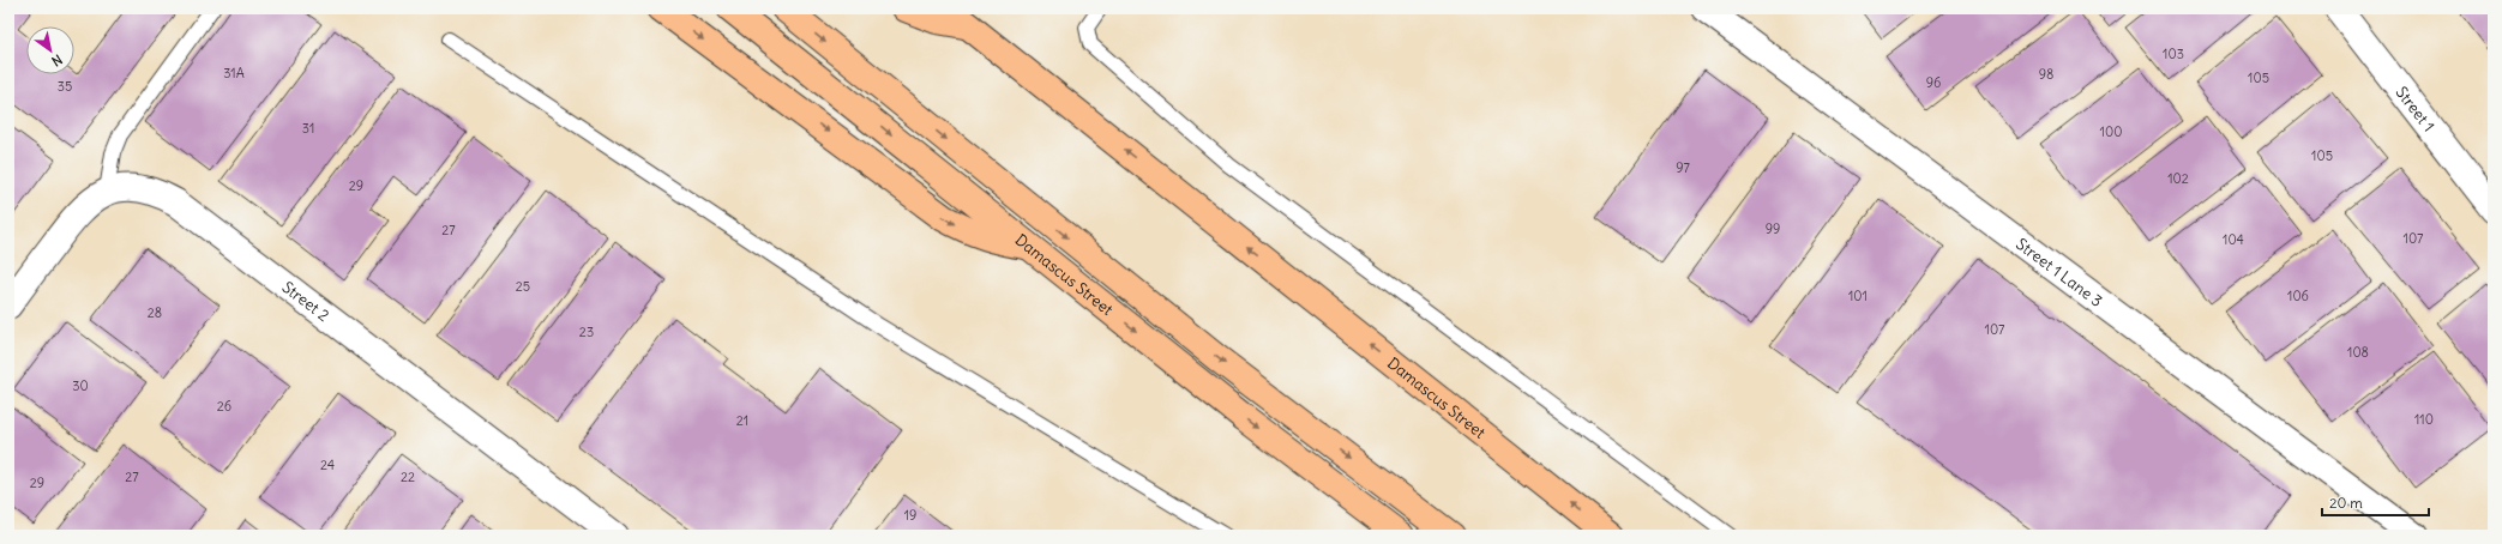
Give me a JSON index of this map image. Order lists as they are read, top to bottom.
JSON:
{
  "streets": {
    "main road": ["Damascus Street"],
    "street": ["Street 1", "Street 1 Lane 3", "Street 2"]
  },
  "house_numbers": [
    "103",
    "31A",
    "98",
    "105",
    "96",
    "35",
    "31",
    "100",
    "105",
    "97",
    "102",
    "29",
    "99",
    "27",
    "107",
    "104",
    "25",
    "101",
    "106",
    "28",
    "107",
    "23",
    "108",
    "30",
    "26",
    "110",
    "21",
    "24",
    "27",
    "22",
    "29",
    "19"
  ],
  "scale_bar": "20 m",
  "north": "bottom right"
}
